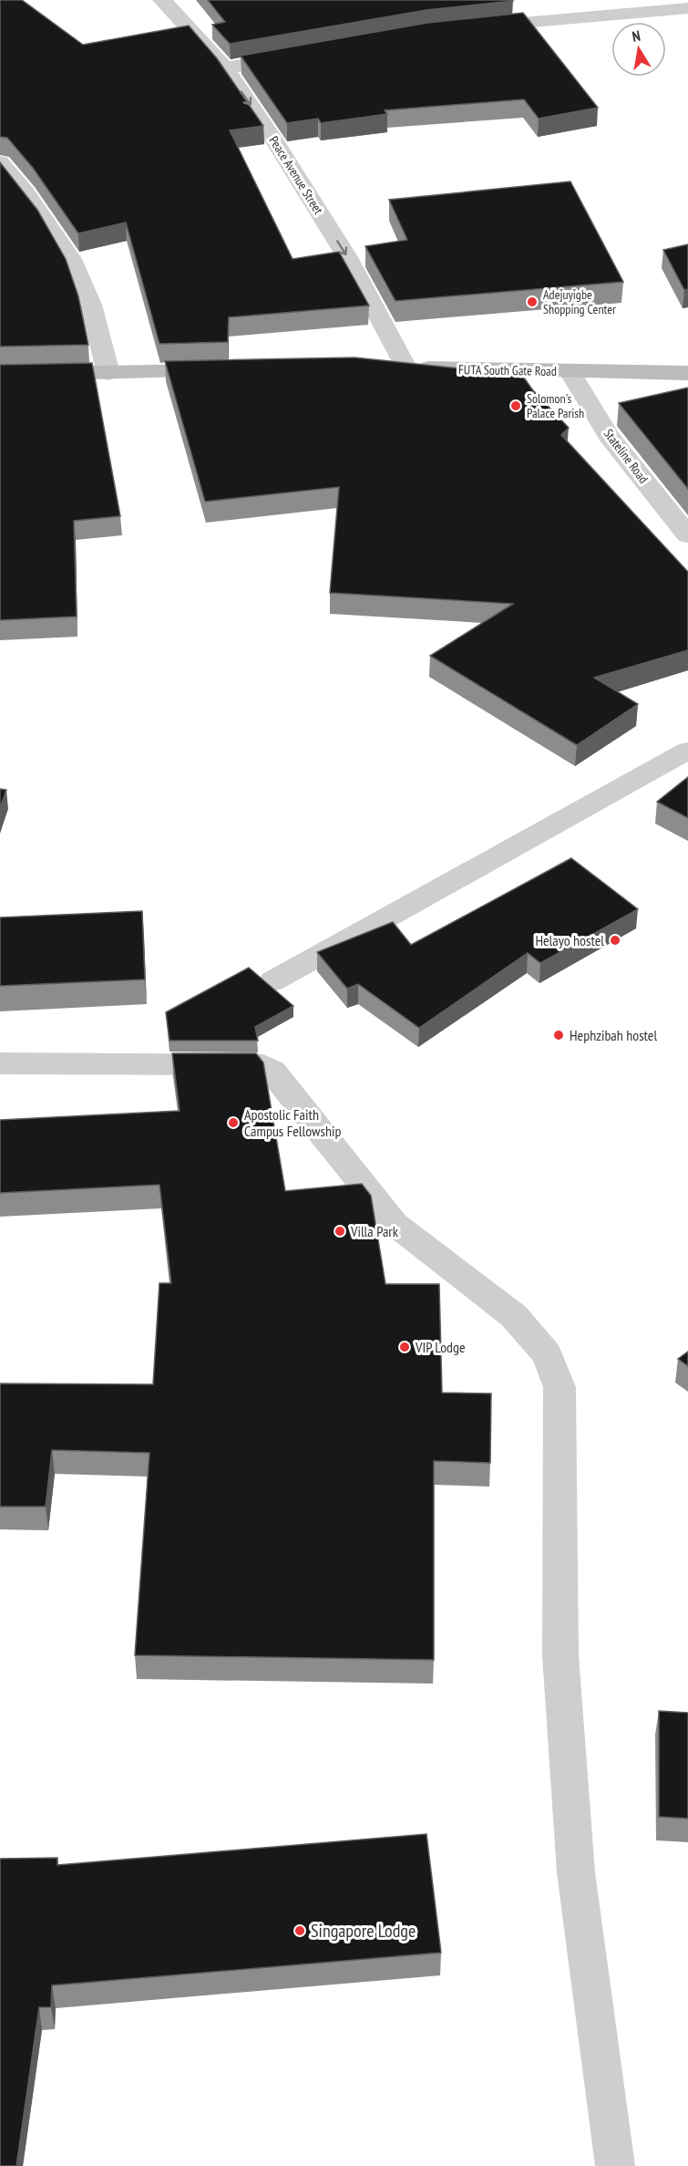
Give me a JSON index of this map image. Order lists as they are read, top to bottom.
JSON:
{
  "streets": {
    "main road": ["FUTA South Gate Road"],
    "street": ["Peace Avenue Street", "Stateline Road"]
  },
  "crossings": [
    ["Peace Avenue Street", "FUTA South Gate Road"],
    ["FUTA South Gate Road", "Stateline Road"]
  ],
  "places": [
    "Adejuyigbe Shopping Center",
    "Solomon's Palace Parish",
    "Helayo hostel",
    "Hephzibah hostel",
    "Apostolic Faith Campus Fellowship",
    "Villa Park",
    "VIP Lodge",
    "Singapore Lodge"
  ],
  "north": "top"
}
